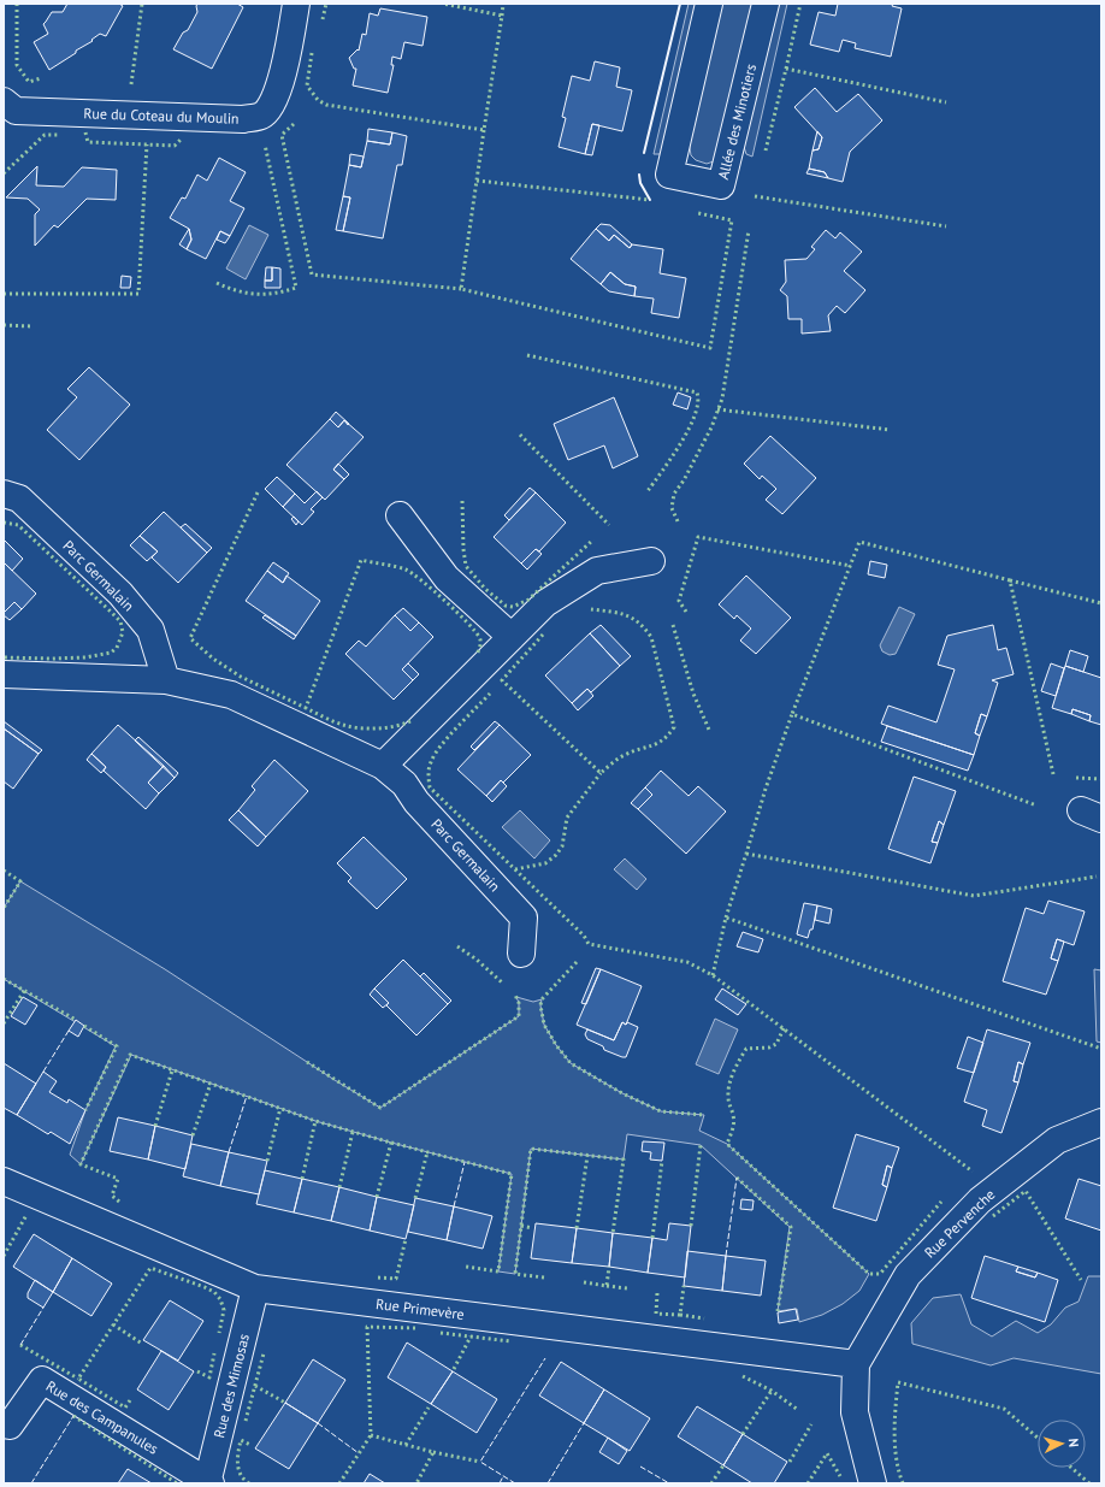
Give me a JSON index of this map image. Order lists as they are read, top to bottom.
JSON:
{
  "streets": {
    "street": [
      "Rue du Coteau du Moulin",
      "Allée des Minotiers",
      "Parc Germalain",
      "Rue Pervenche",
      "Rue Primevère",
      "Rue des Mimosas",
      "Rue des Campanules"
    ]
  },
  "crossings": [
    ["Rue Pervenche", "Rue Primevère"],
    ["Rue Primevère", "Rue des Mimosas"],
    ["Rue des Mimosas", "Rue des Campanules"]
  ],
  "north": "right"
}
